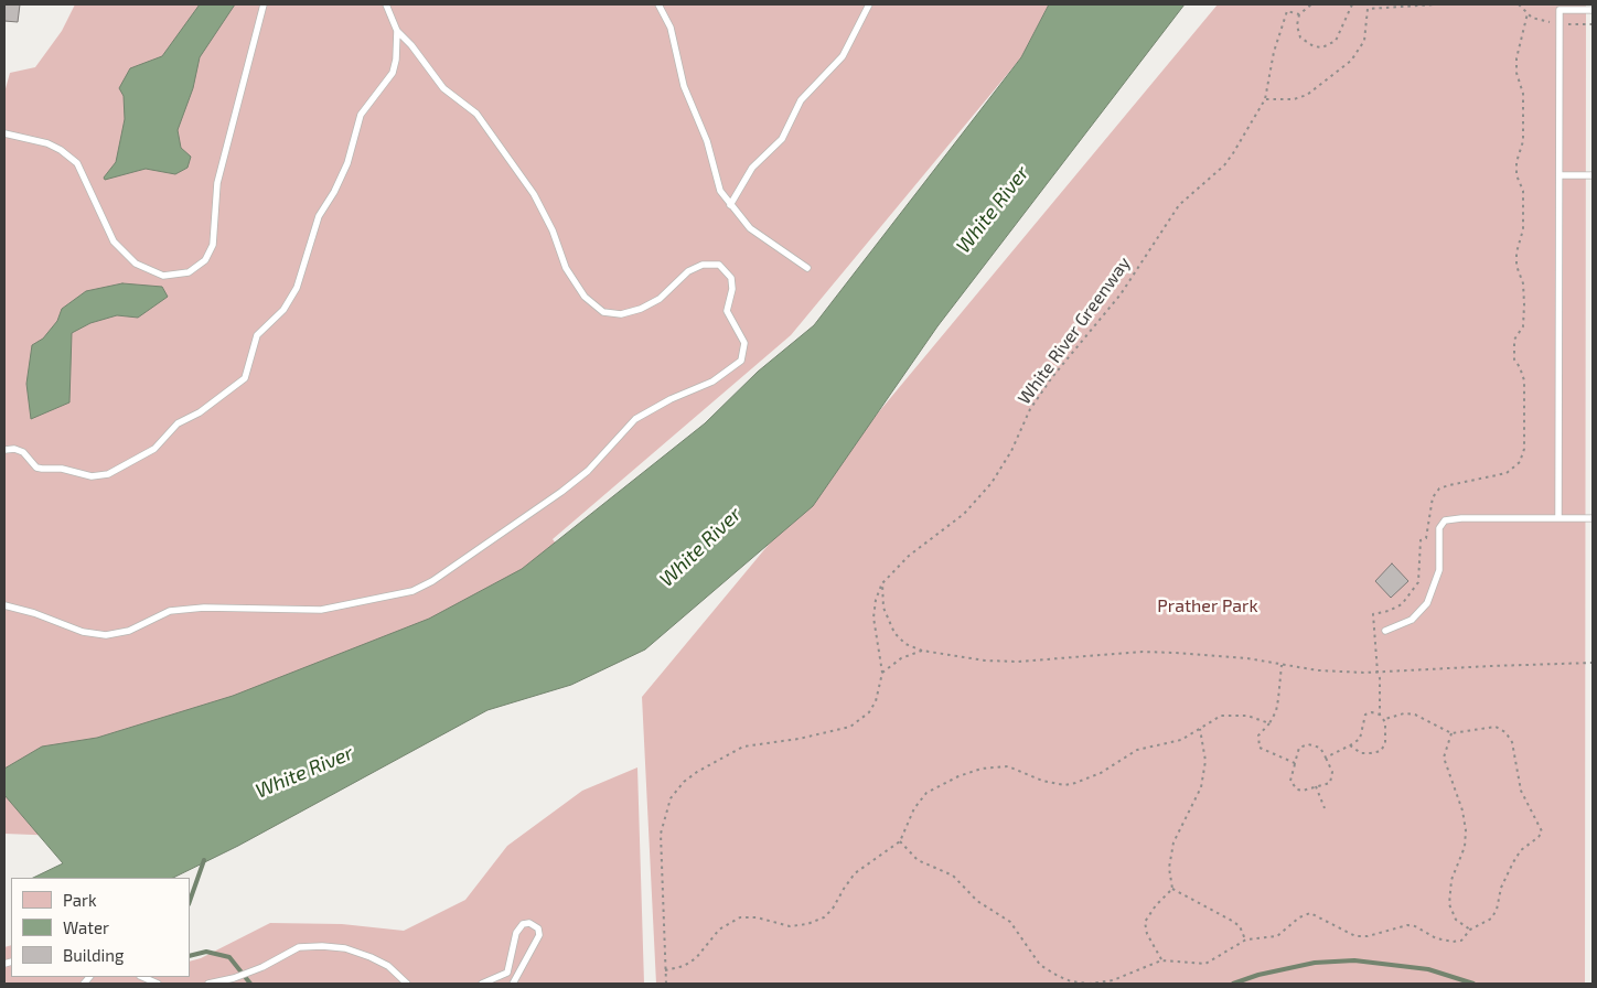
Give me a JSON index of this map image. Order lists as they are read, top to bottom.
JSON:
{
  "streets": {
    "path": ["White River Greenway"]
  },
  "water": ["White River"],
  "parks": ["Prather Park"],
  "legend": ["Park", "Water", "Building"]
}
